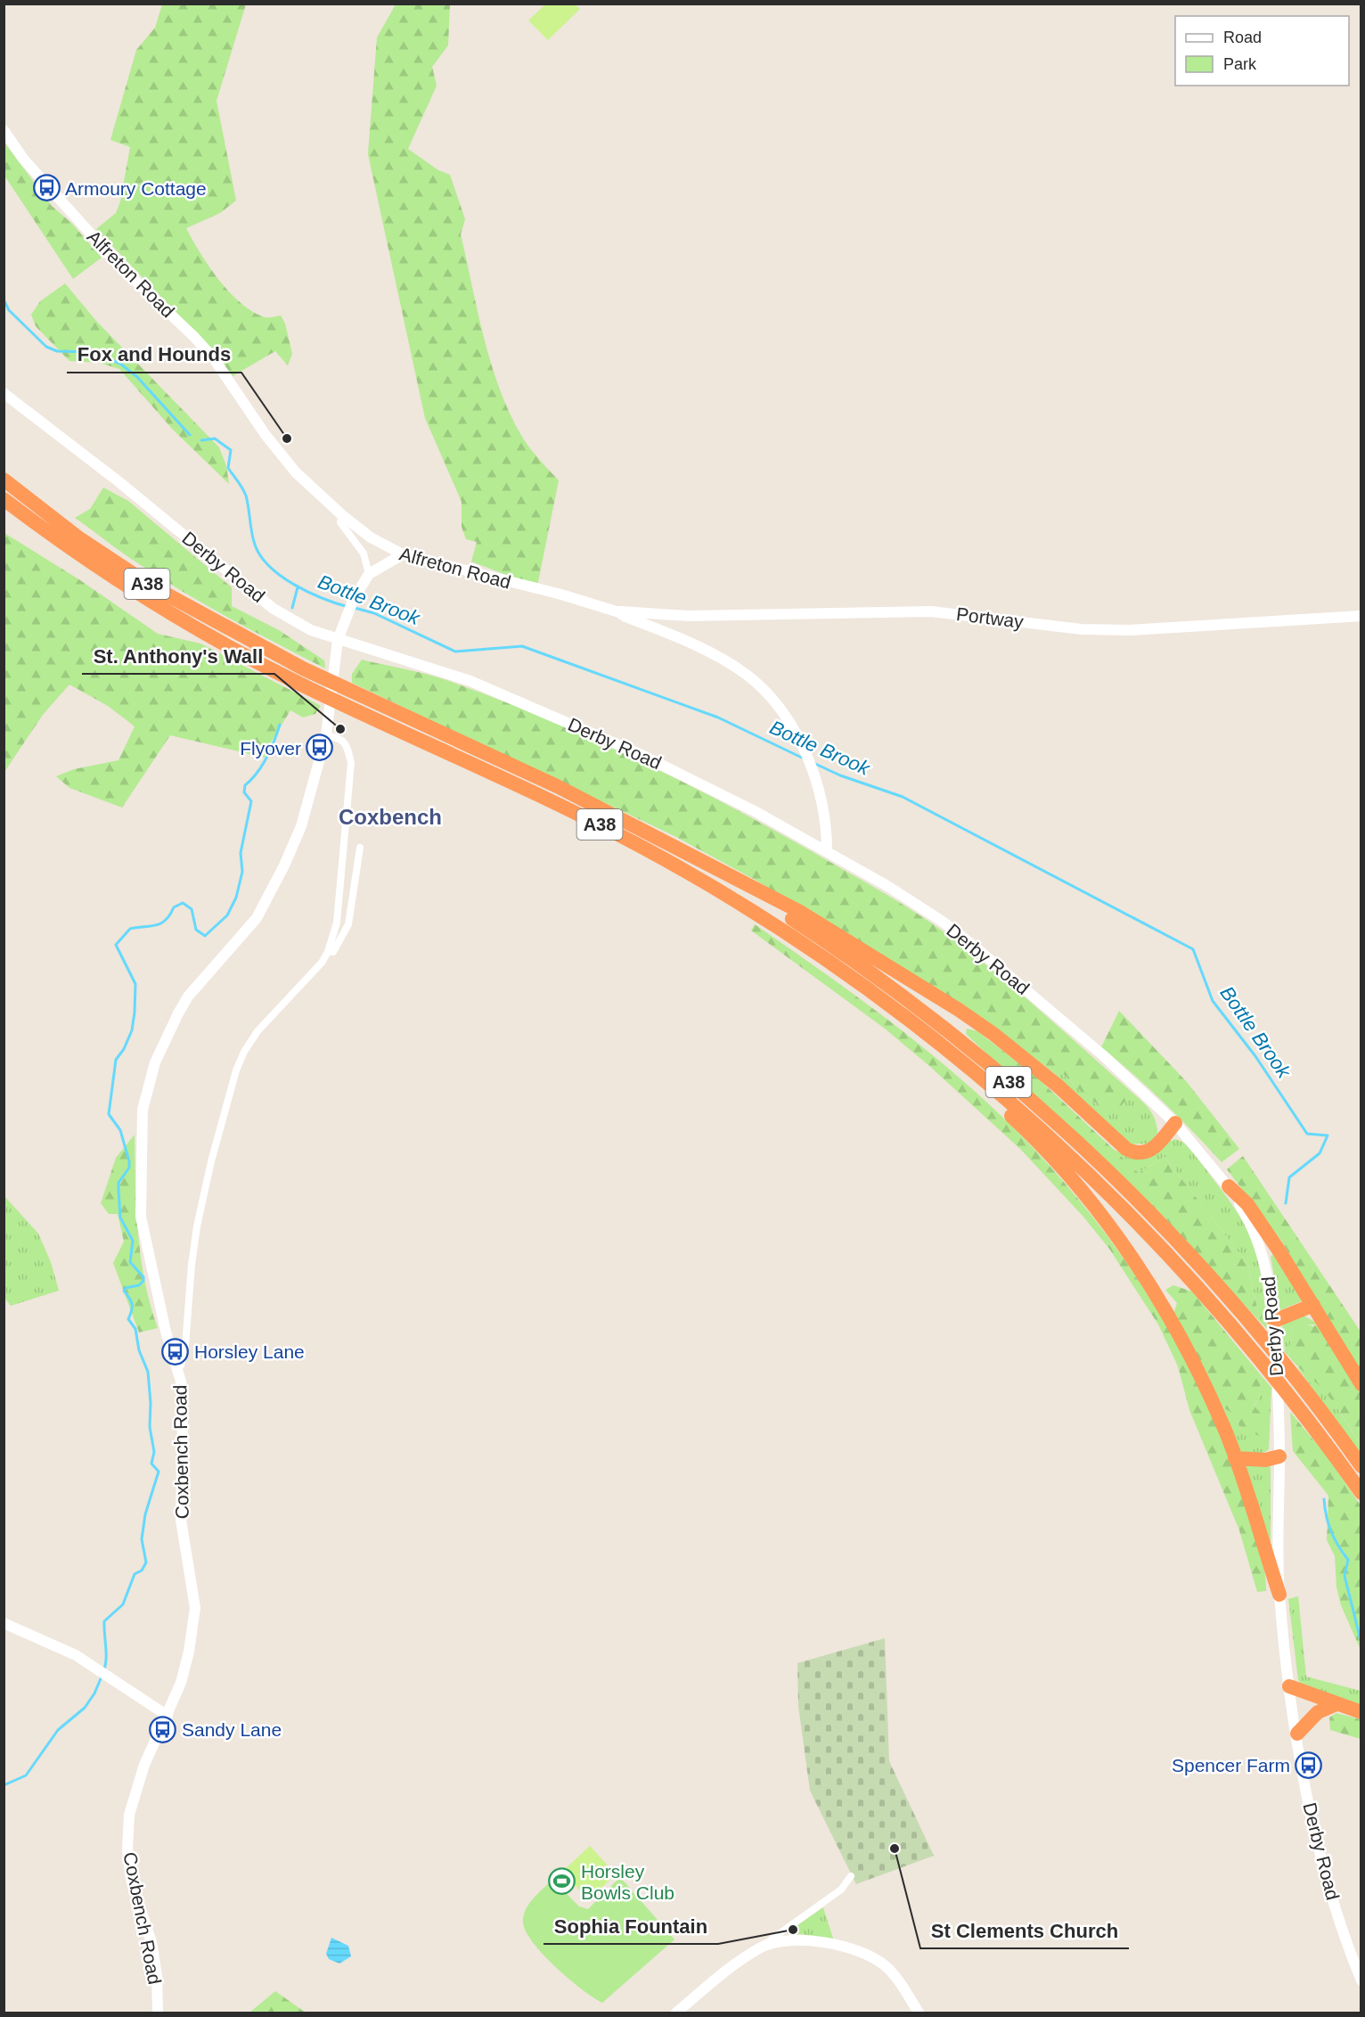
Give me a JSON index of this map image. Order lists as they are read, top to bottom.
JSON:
{
  "streets": {
    "highway": ["A38"],
    "street": [
      "Alfreton Road",
      "Derby Road",
      "Portway",
      "Coxbench Road"
    ]
  },
  "crossings": [
    ["Alfreton Road", "Derby Road"],
    ["Alfreton Road", "Portway"],
    ["Derby Road", "Coxbench Road"]
  ],
  "districts": ["Coxbench"],
  "water": ["Bottle Brook"],
  "places": {
    "bus stop": [
      "Armoury Cottage",
      "Flyover",
      "Horsley Lane",
      "Sandy Lane",
      "Spencer Farm"
    ],
    "other": [
      "Fox and Hounds",
      "St. Anthony's Wall",
      "St Clements Church",
      "Sophia Fountain"
    ],
    "sports": ["Horsley Bowls Club"]
  },
  "legend": ["Road", "Park"]
}
